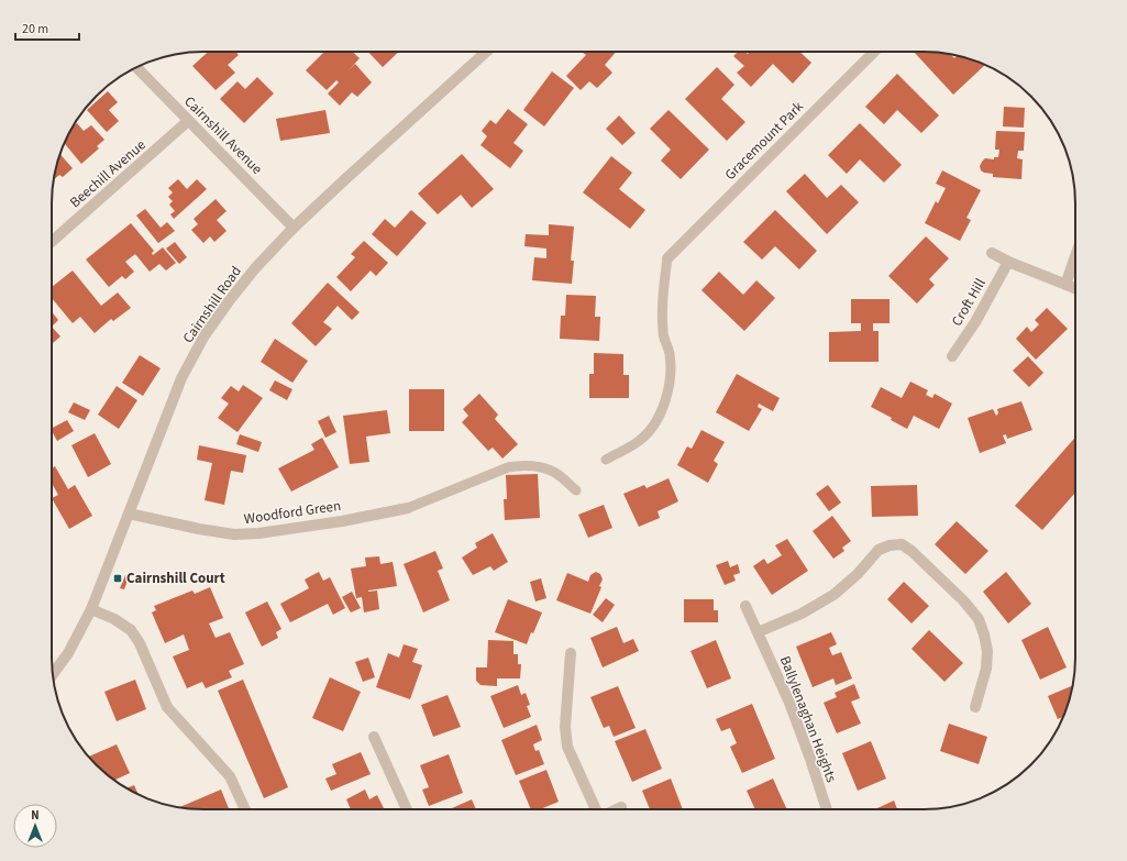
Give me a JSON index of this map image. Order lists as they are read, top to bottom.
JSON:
{
  "streets": {
    "street": [
      "Cairnshill Avenue",
      "Gracemount Park",
      "Beechill Avenue",
      "Croft Hill",
      "Cairnshill Road",
      "Woodford Green",
      "Ballylenaghan Heights"
    ]
  },
  "crossings": [
    ["Cairnshill Avenue", "Beechill Avenue"],
    ["Cairnshill Avenue", "Cairnshill Road"],
    ["Cairnshill Road", "Woodford Green"]
  ],
  "places": {
    "transit": ["Cairnshill Court"]
  },
  "scale_bar": "20 m",
  "north": "top"
}
